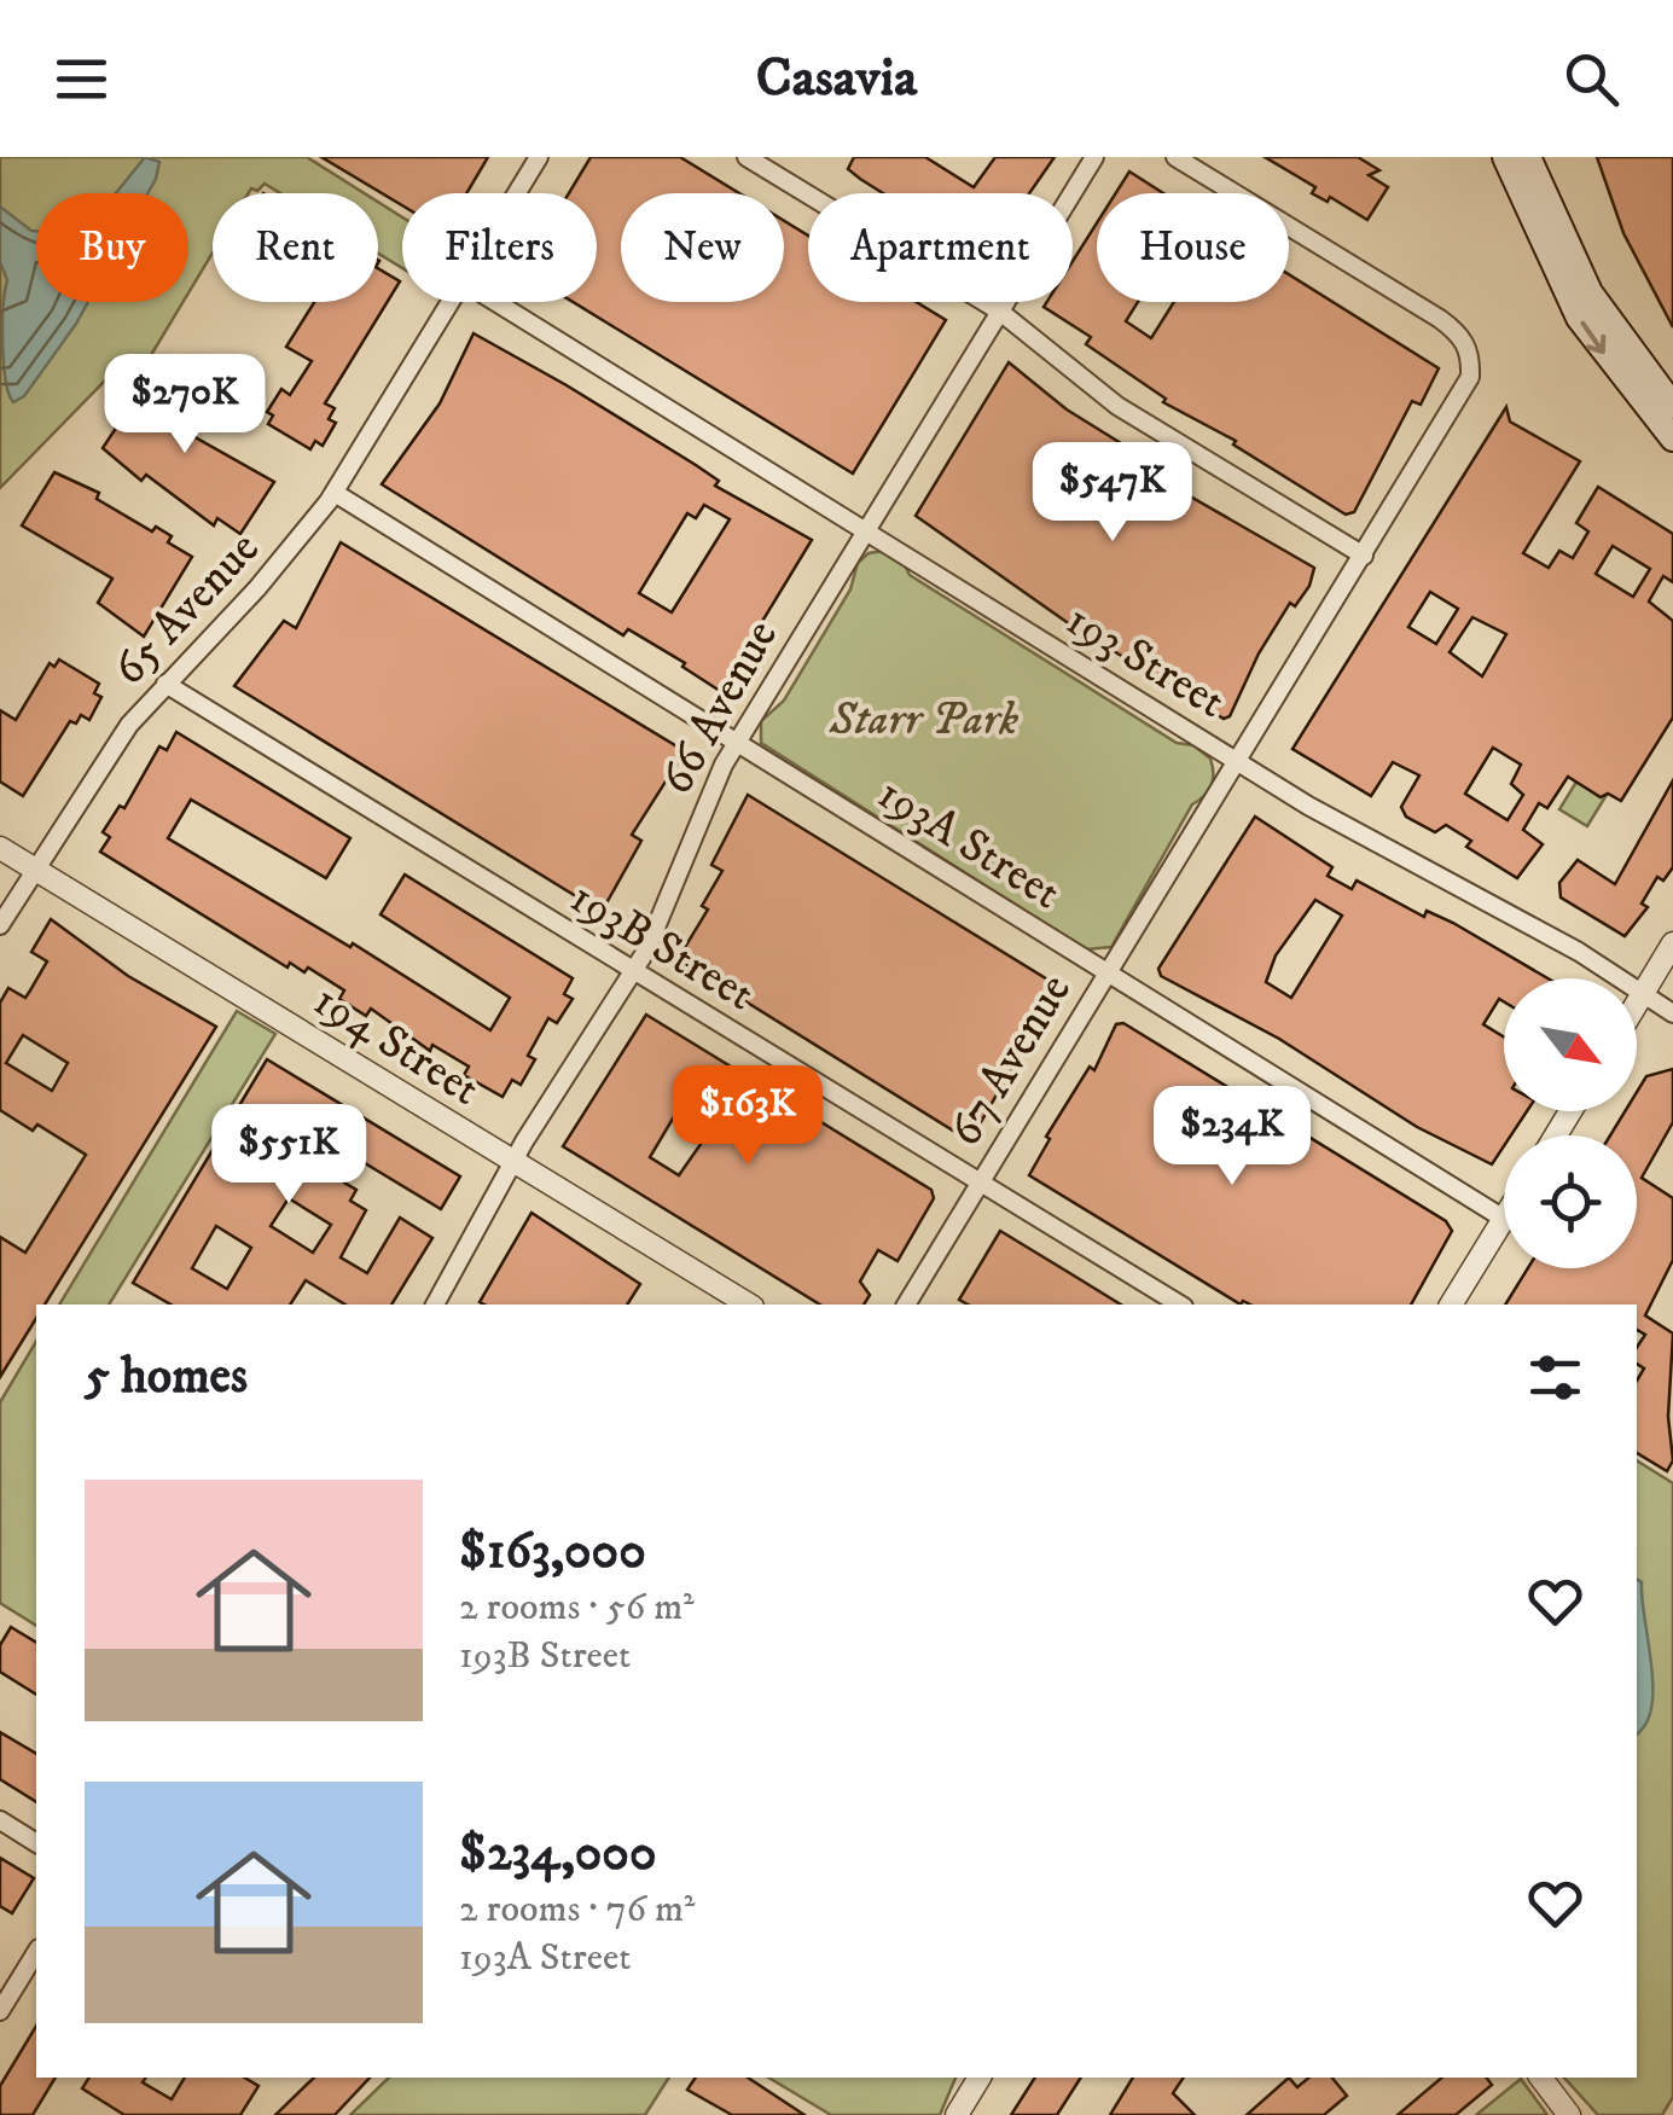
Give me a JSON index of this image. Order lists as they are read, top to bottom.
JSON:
{
  "streets": {
    "street": [
      "65 Avenue",
      "193 Street",
      "66 Avenue",
      "193A Street",
      "193B Street",
      "194 Street",
      "67 Avenue"
    ]
  },
  "crossings": [
    ["65 Avenue", "193A Street"],
    ["65 Avenue", "193B Street"],
    ["65 Avenue", "194 Street"],
    ["193 Street", "66 Avenue"],
    ["193 Street", "67 Avenue"],
    ["66 Avenue", "193A Street"],
    ["66 Avenue", "193B Street"],
    ["66 Avenue", "194 Street"],
    ["193A Street", "67 Avenue"],
    ["193B Street", "67 Avenue"]
  ],
  "parks": ["Starr Park"],
  "north": "bottom right",
  "page": {
    "header": "Casavia",
    "chip": [
      "Buy",
      "Rent",
      "Filters",
      "New",
      "Apartment",
      "House"
    ],
    "price": [
      "$270K",
      "$547K",
      "$163K",
      "$234K",
      "$551K"
    ],
    "heading": "5 homes",
    "list": [
      {
        "name": "$163,000",
        "note": "2 rooms · 56 m² · 193B Street"
      },
      {
        "name": "$234,000",
        "note": "2 rooms · 76 m² · 193A Street"
      }
    ]
  }
}
